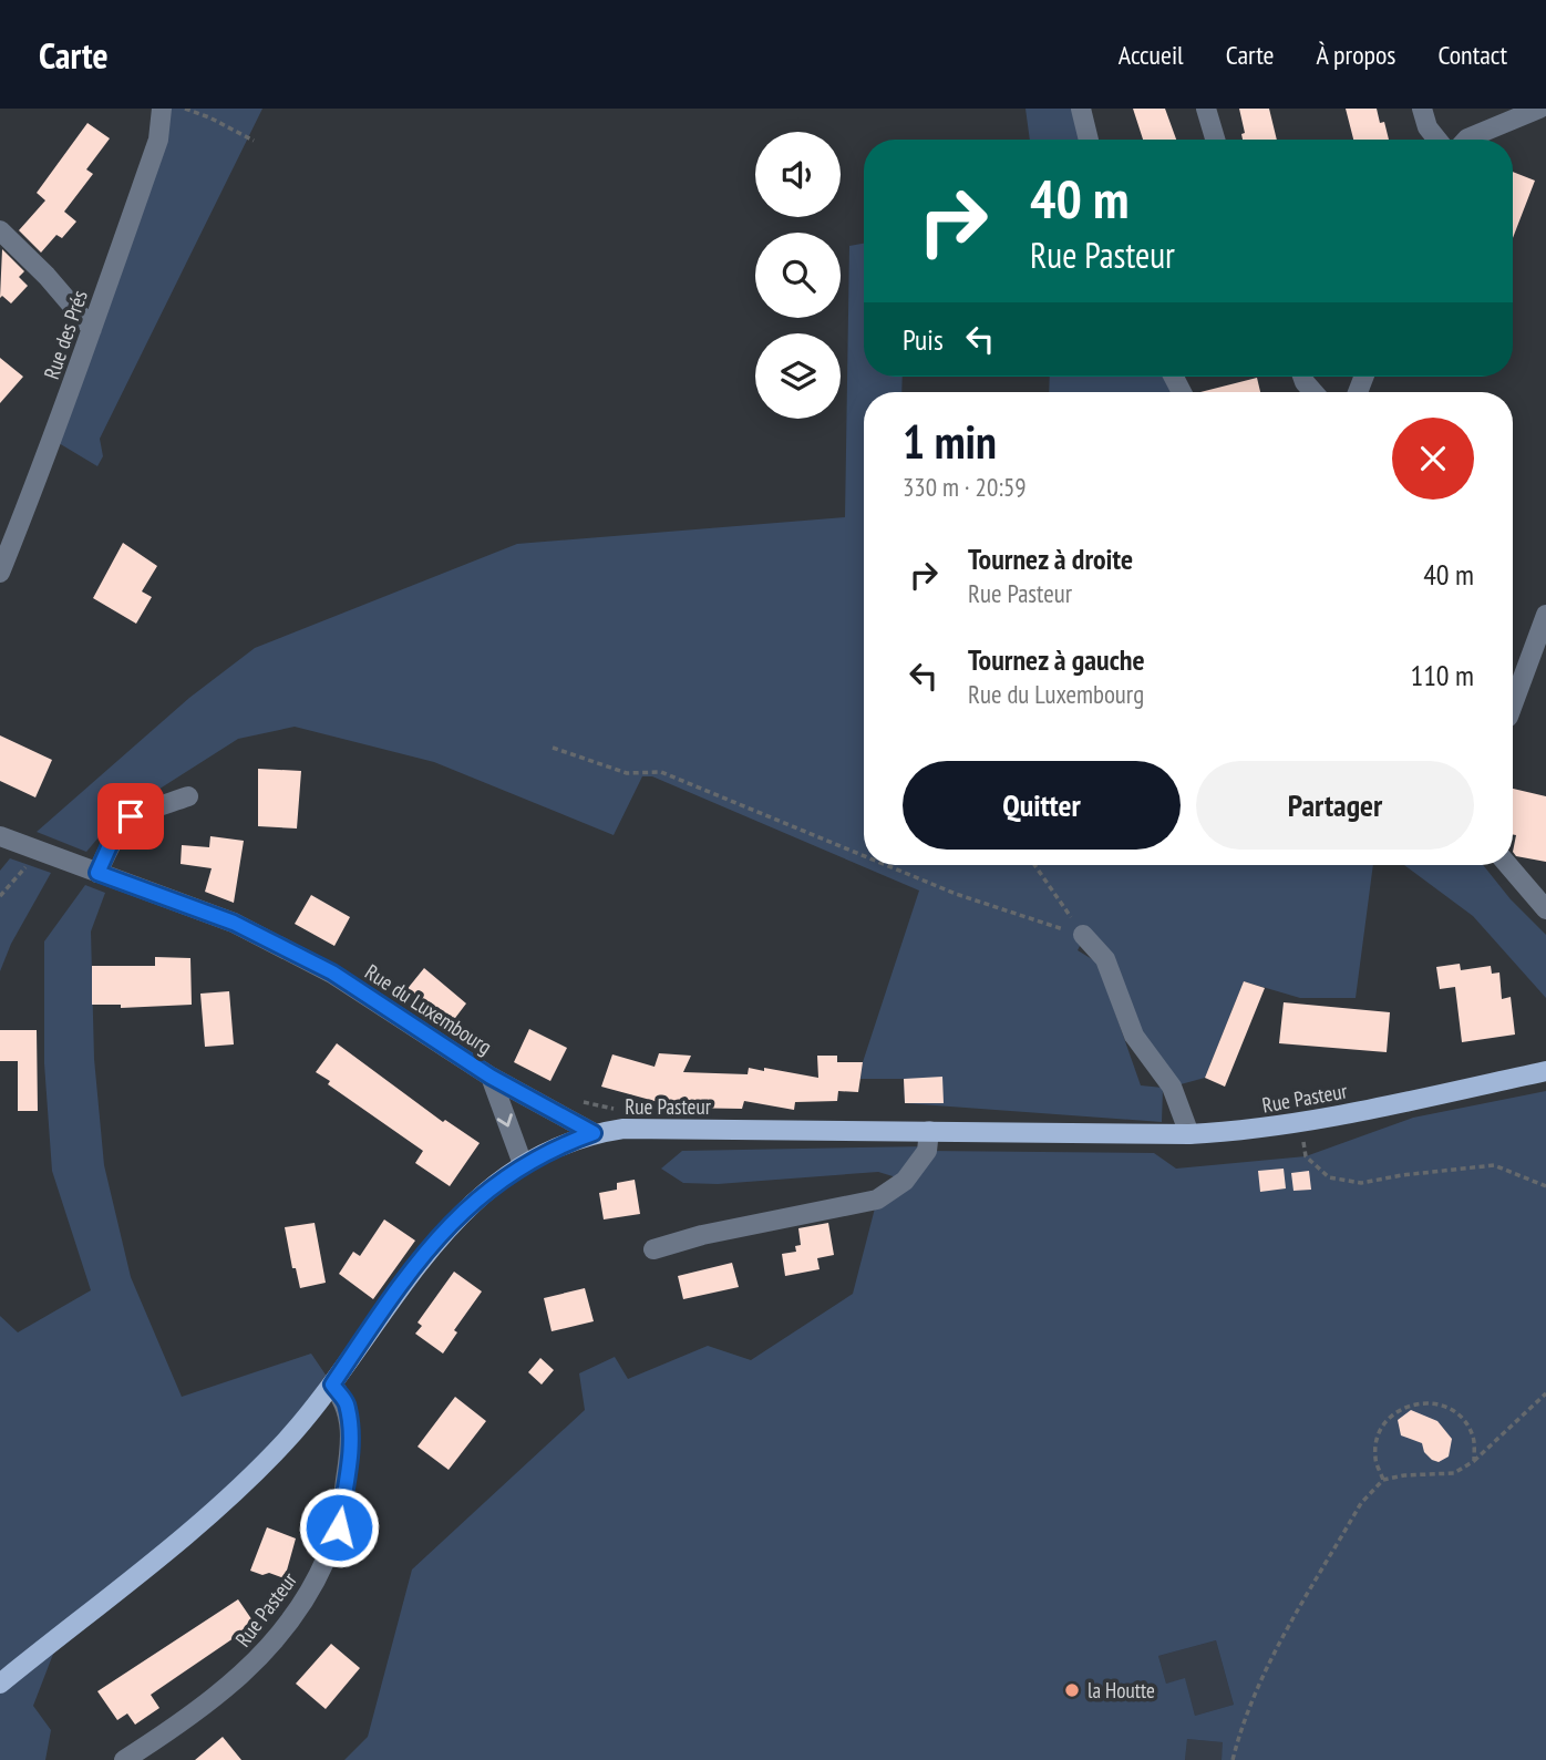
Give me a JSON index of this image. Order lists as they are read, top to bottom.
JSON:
{
  "streets": {
    "main road": ["Rue Pasteur"],
    "street": ["Rue des Prés", "Rue du Luxembourg"]
  },
  "crossings": [
    ["Rue du Luxembourg", "Rue Pasteur"]
  ],
  "places": ["la Houtte"],
  "page": {
    "header": "Carte",
    "nav": [
      "Accueil",
      "Carte",
      "À propos",
      "Contact"
    ],
    "turn": ["40 m", "Rue Pasteur"],
    "then": "Puis",
    "heading": ["1 min", "330 m · 20:59"],
    "list": [
      {
        "name": "Tournez à droite",
        "note": "Rue Pasteur",
        "value": "40 m"
      },
      {
        "name": "Tournez à gauche",
        "note": "Rue du Luxembourg",
        "value": "110 m"
      }
    ],
    "buttons": ["Quitter", "Partager"]
  }
}
